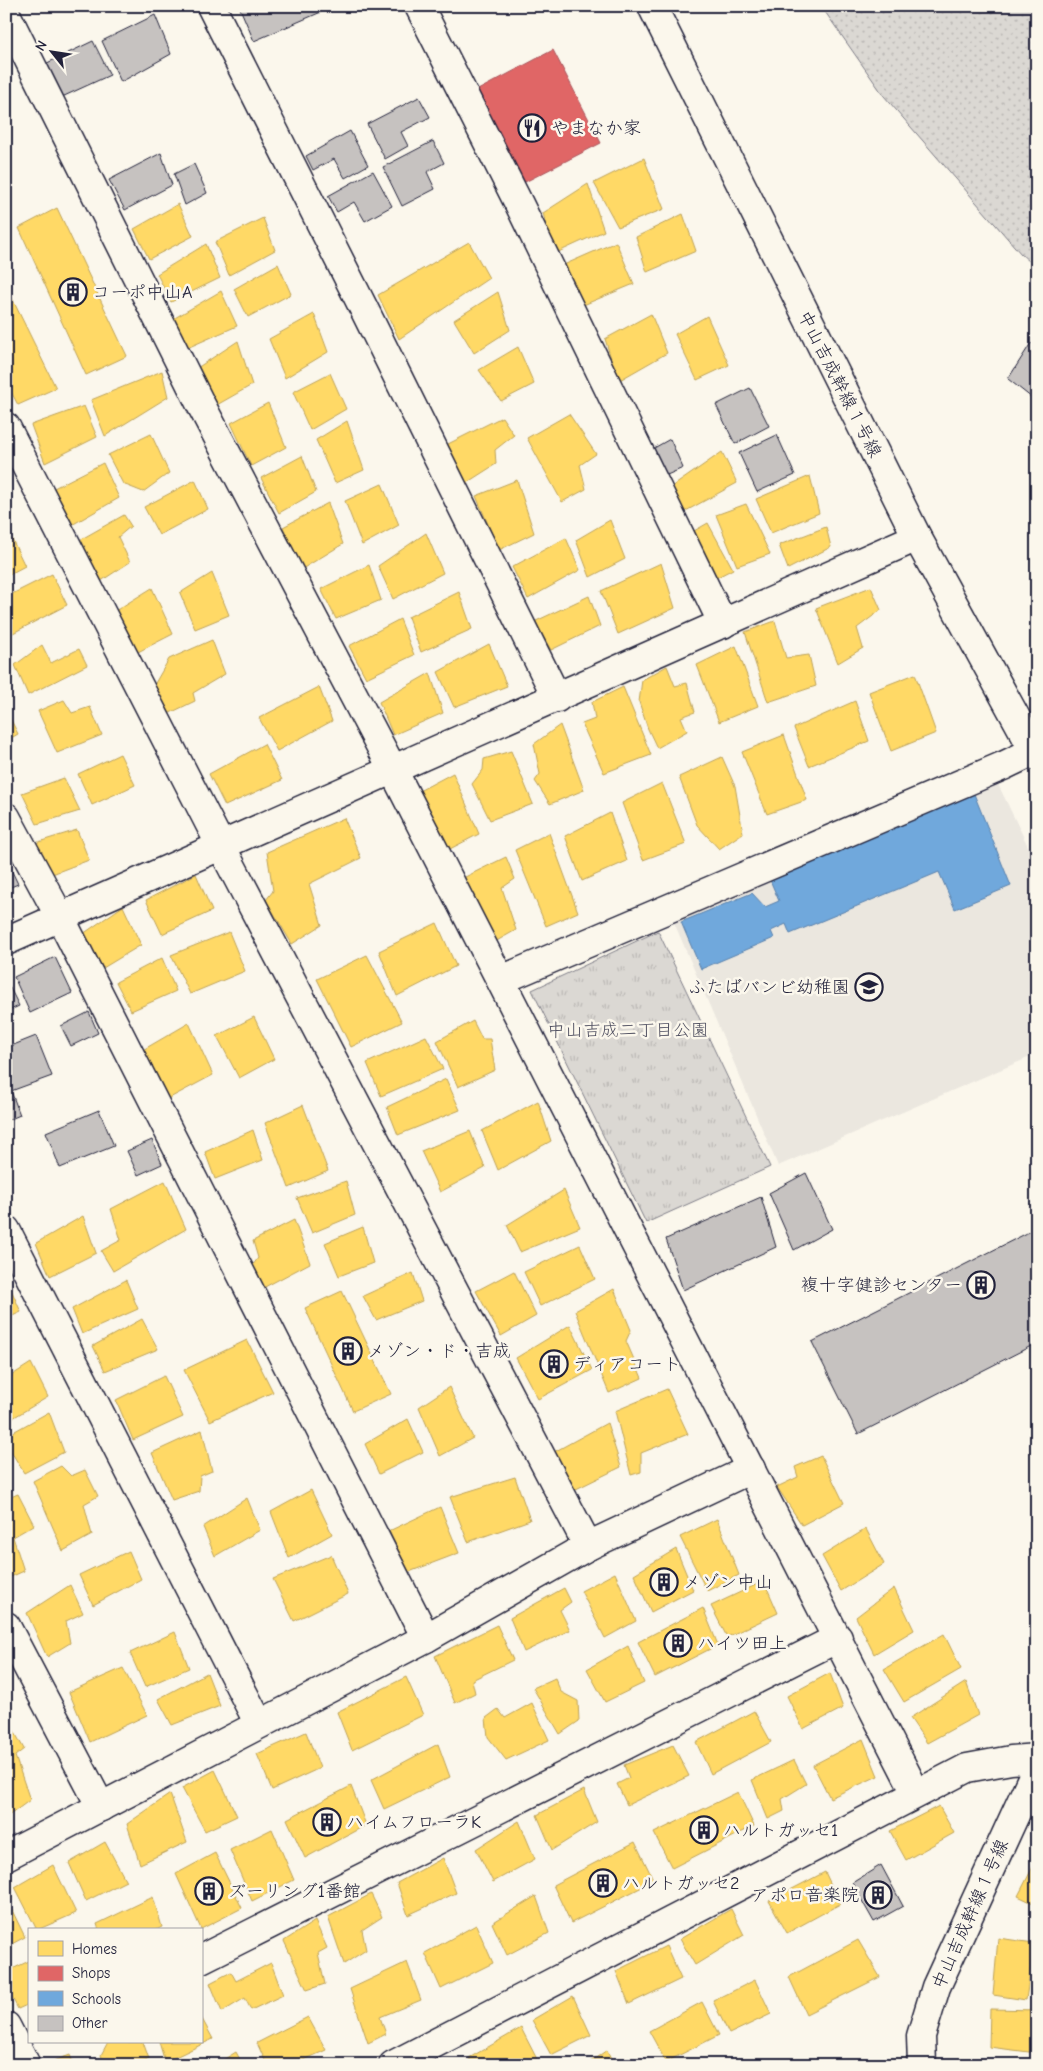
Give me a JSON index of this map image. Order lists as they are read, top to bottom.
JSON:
{
  "streets": {
    "street": ["中山吉成幹線１号線"]
  },
  "parks": ["中山吉成二丁目公園"],
  "places": {
    "restaurant": ["やまなか家"],
    "building": [
      "コーポ中山A",
      "複十字健診センター",
      "メゾン・ド・吉成",
      "ディアコート",
      "メゾン中山",
      "ハイツ田上",
      "ハイムフローラK",
      "ハルトガッセ1",
      "ハルトガッセ2",
      "ズーリング1番館",
      "アポロ音楽院"
    ],
    "school or university": ["ふたばバンビ幼稚園"]
  },
  "legend": [
    "Homes",
    "Shops",
    "Schools",
    "Other"
  ],
  "north": "top left"
}
